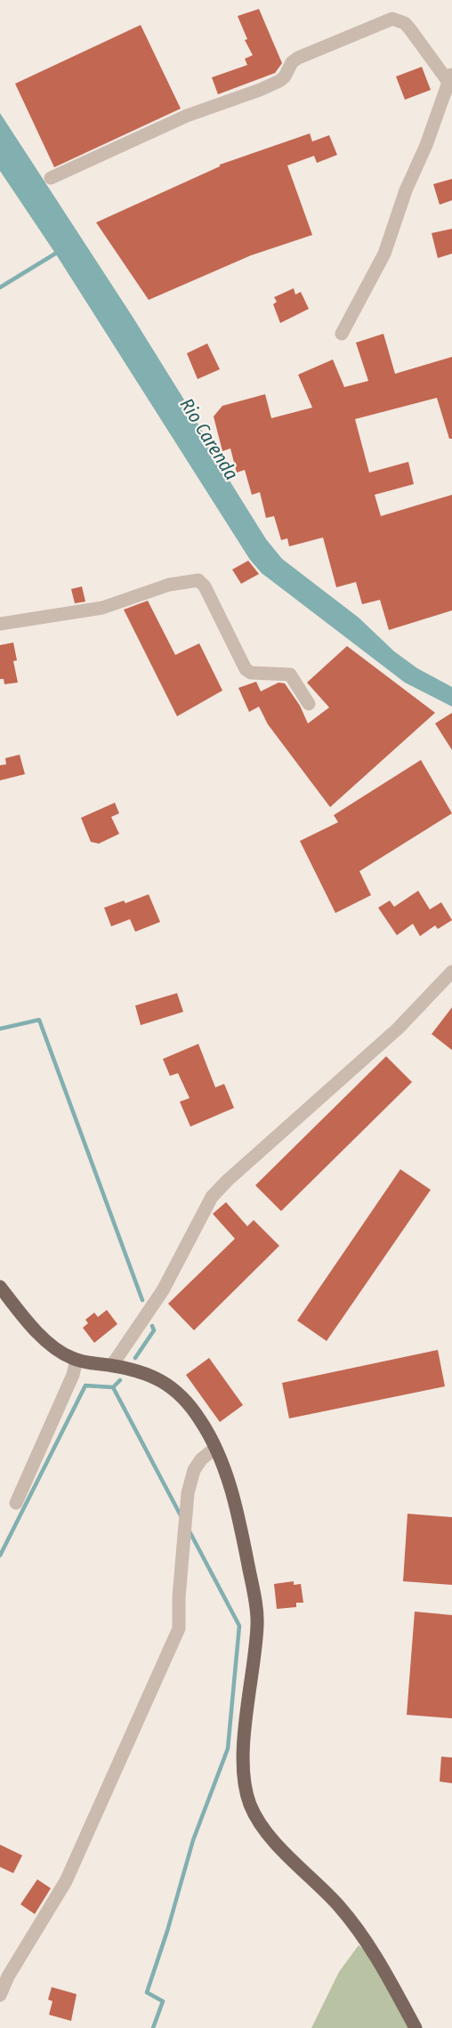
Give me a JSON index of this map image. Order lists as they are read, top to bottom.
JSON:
{
  "water": ["Rio Carenda"]
}
